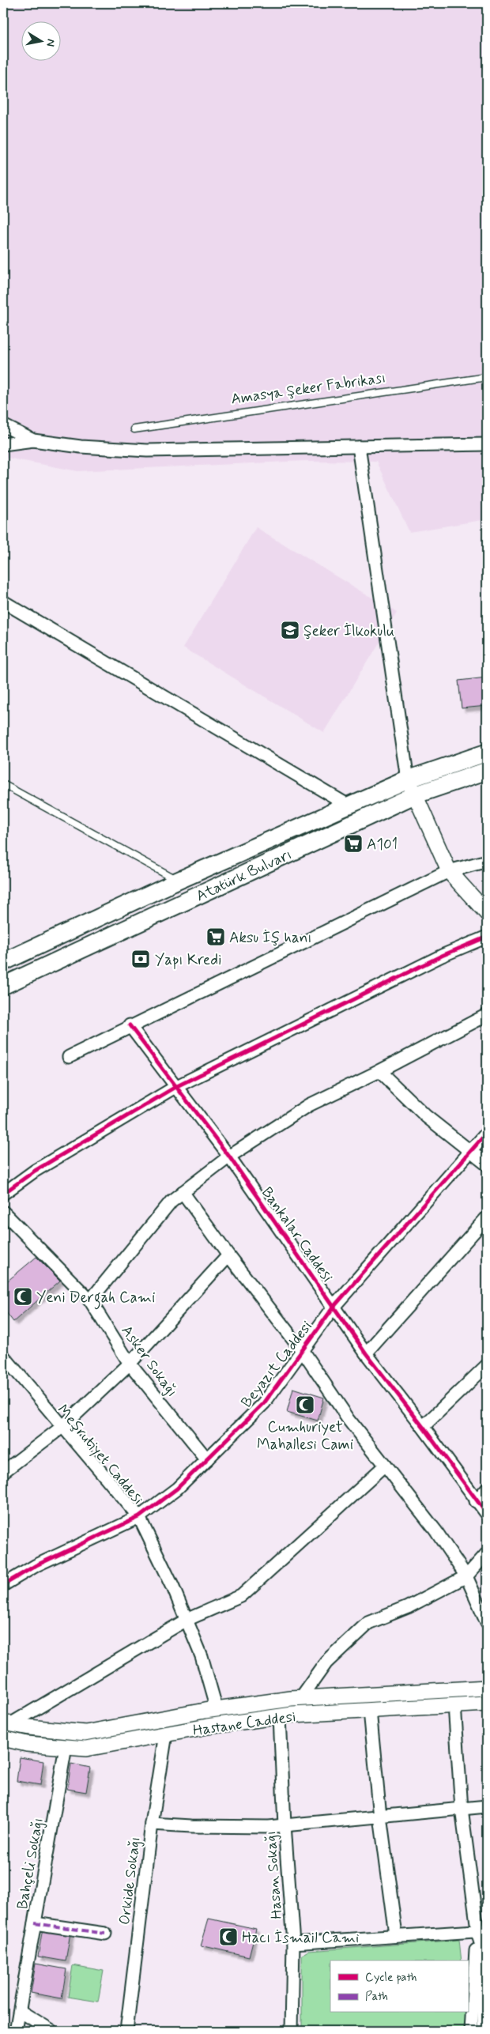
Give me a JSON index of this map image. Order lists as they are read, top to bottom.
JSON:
{
  "streets": {
    "main road": ["Atatürk Bulvarı"],
    "street": [
      "Bankalar Caddesi",
      "Asker Sokağı",
      "Beyazıt Caddesi",
      "Meşrutiyet Caddesi",
      "Hastane Caddesi",
      "Bahçeli Sokağı",
      "Hasan Sokağı",
      "Orkide Sokağı"
    ],
    "lane": ["Amasya Şeker Fabrikası"]
  },
  "crossings": [
    ["Bankalar Caddesi", "Beyazıt Caddesi"],
    ["Asker Sokağı", "Beyazıt Caddesi"],
    ["Beyazıt Caddesi", "Meşrutiyet Caddesi"],
    ["Meşrutiyet Caddesi", "Hastane Caddesi"],
    ["Hastane Caddesi", "Bahçeli Sokağı"],
    ["Hastane Caddesi", "Hasan Sokağı"],
    ["Hastane Caddesi", "Orkide Sokağı"]
  ],
  "places": {
    "school or university": ["Şeker İlkokulu"],
    "supermarket": ["A101", "Aksu İş hanı"],
    "bank": ["Yapı Kredi"],
    "mosque": ["Yeni Dergah Cami", "Cumhuriyet Mahallesi Cami", "Hacı İsmail Cami"]
  },
  "legend": ["Cycle path", "Path"],
  "north": "right"
}
